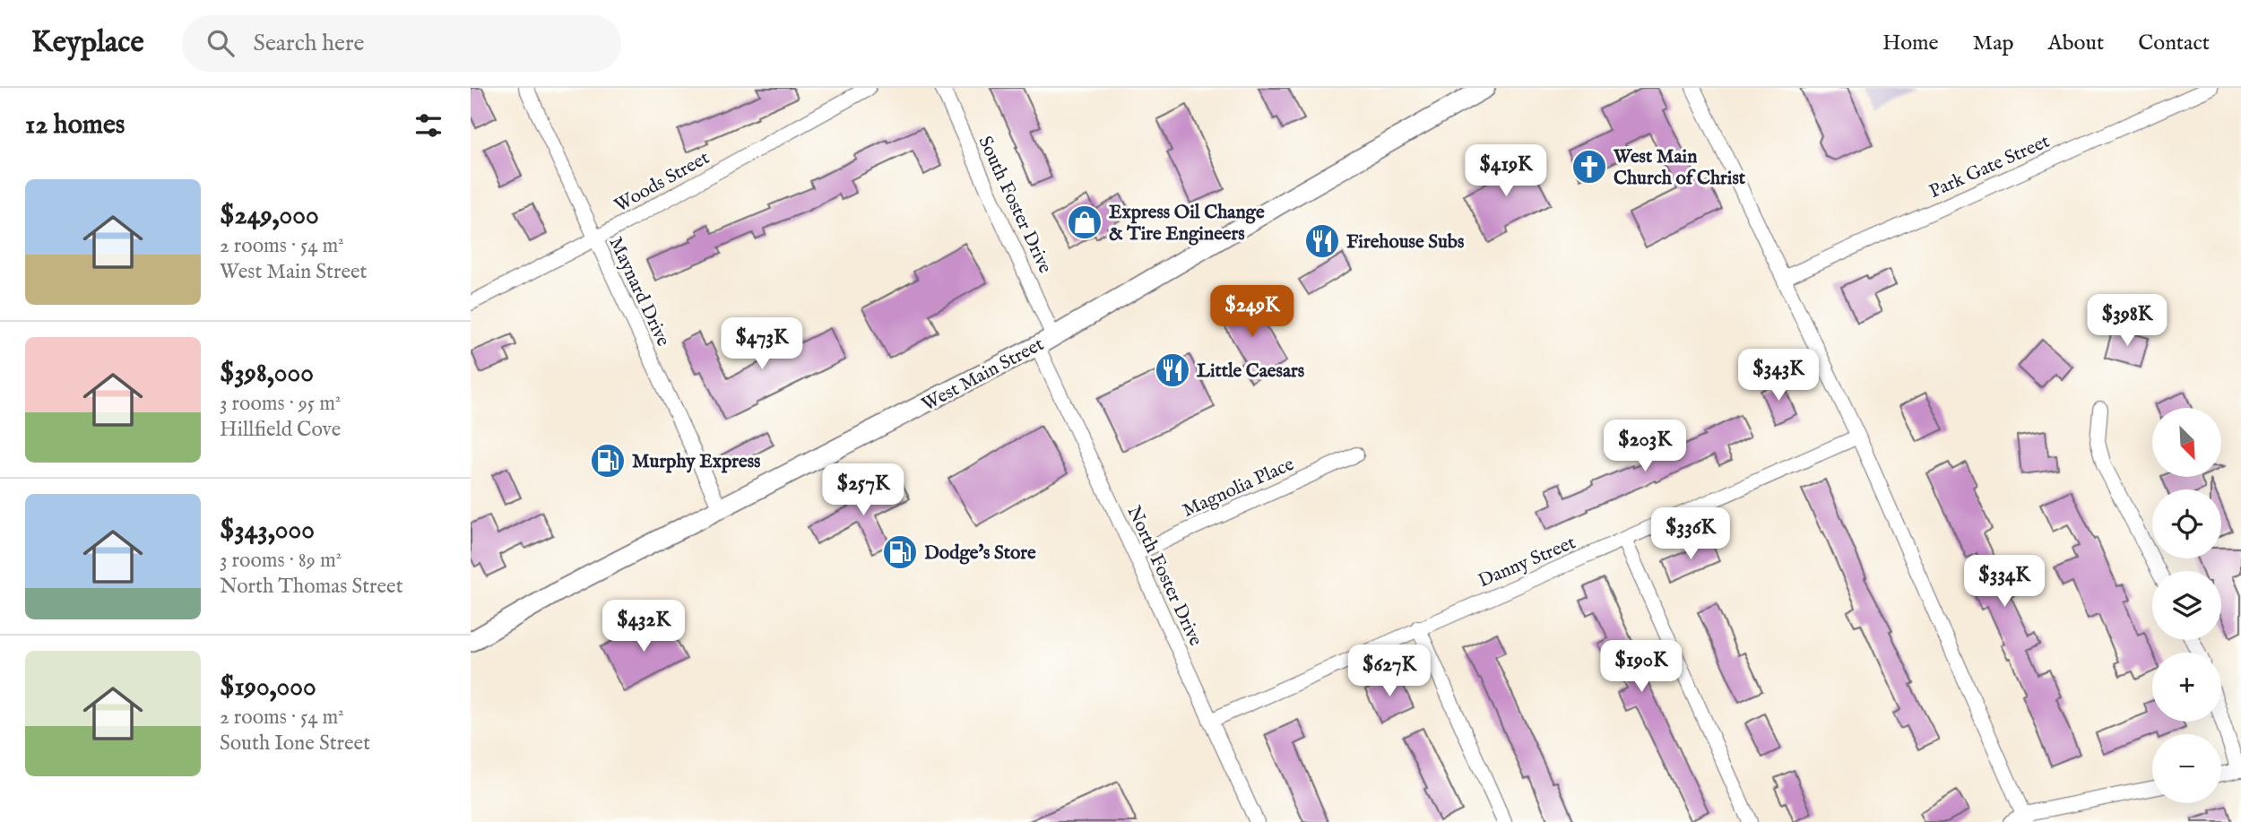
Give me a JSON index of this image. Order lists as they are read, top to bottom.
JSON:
{
  "streets": {
    "main road": ["West Main Street"],
    "street": [
      "Park Gate Street",
      "Woods Street",
      "South Foster Drive",
      "Maynard Drive",
      "Magnolia Place",
      "Danny Street",
      "North Foster Drive"
    ]
  },
  "crossings": [
    ["Woods Street", "Maynard Drive"],
    ["South Foster Drive", "West Main Street"],
    ["South Foster Drive", "North Foster Drive"],
    ["Maynard Drive", "West Main Street"],
    ["West Main Street", "North Foster Drive"],
    ["Magnolia Place", "North Foster Drive"],
    ["Danny Street", "North Foster Drive"]
  ],
  "places": {
    "church": ["West Main Church of Christ"],
    "shop": ["Express Oil Change & Tire Engineers"],
    "restaurant": ["Firehouse Subs", "Little Caesars"],
    "fuel station": ["Murphy Express", "Dodge's Store"]
  },
  "north": "bottom right",
  "page": {
    "header": "Keyplace",
    "search": "Search here",
    "nav": [
      "Home",
      "Map",
      "About",
      "Contact"
    ],
    "heading": "12 homes",
    "price": [
      "$419K",
      "$249K",
      "$398K",
      "$473K",
      "$343K",
      "$203K",
      "$257K",
      "$336K",
      "$334K",
      "$432K",
      "$190K",
      "$627K"
    ],
    "list": [
      {
        "name": "$249,000",
        "note": "2 rooms · 54 m² · West Main Street"
      },
      {
        "name": "$398,000",
        "note": "3 rooms · 95 m² · Hillfield Cove"
      },
      {
        "name": "$343,000",
        "note": "3 rooms · 89 m² · North Thomas Street"
      },
      {
        "name": "$190,000",
        "note": "2 rooms · 54 m² · South Ione Street"
      }
    ],
    "map_buttons": ["+", "−"]
  }
}
